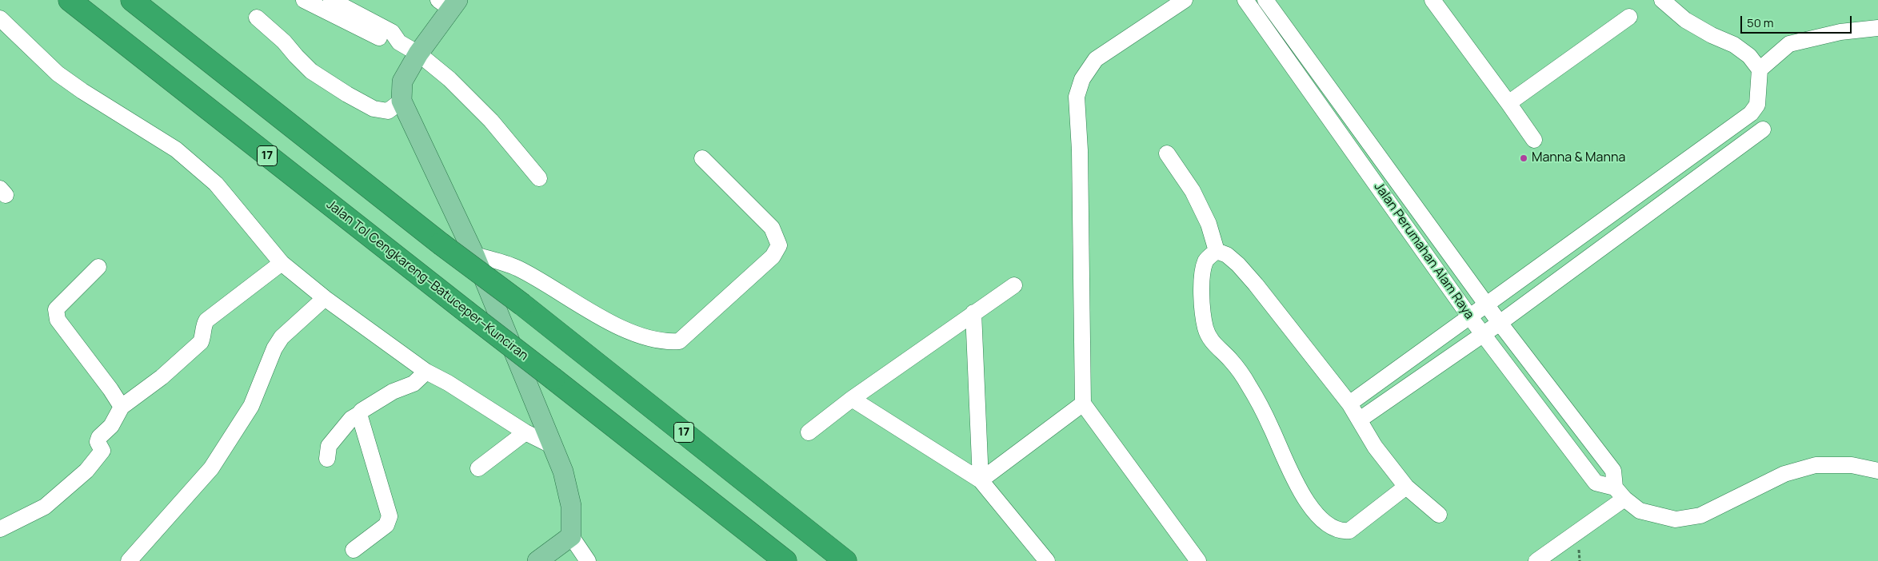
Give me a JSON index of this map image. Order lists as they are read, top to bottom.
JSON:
{
  "streets": {
    "highway": ["17", "Jalan Tol Cengkareng–Batuceper–Kunciran"],
    "street": ["Jalan Perumahan Alam Raya"]
  },
  "places": ["Manna & Manna"],
  "scale_bar": "50 m"
}
